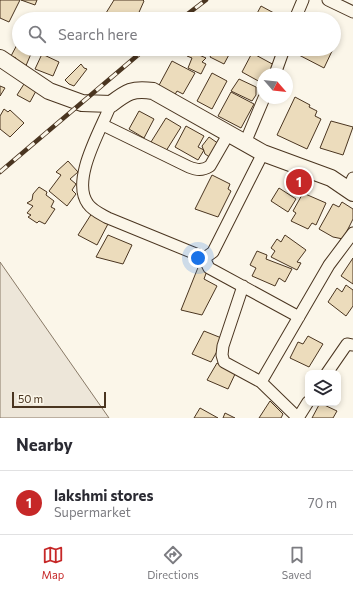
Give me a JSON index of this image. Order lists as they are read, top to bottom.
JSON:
{
  "scale_bar": "50 m",
  "north": "bottom right",
  "page": {
    "search": "Search here",
    "pins": "1",
    "scale": "50 m",
    "heading": "Nearby",
    "list": [
      {
        "mark": "1",
        "name": "lakshmi stores",
        "note": "Supermarket",
        "value": "70 m"
      }
    ],
    "nav": ["Map", "Directions", "Saved"]
  }
}
